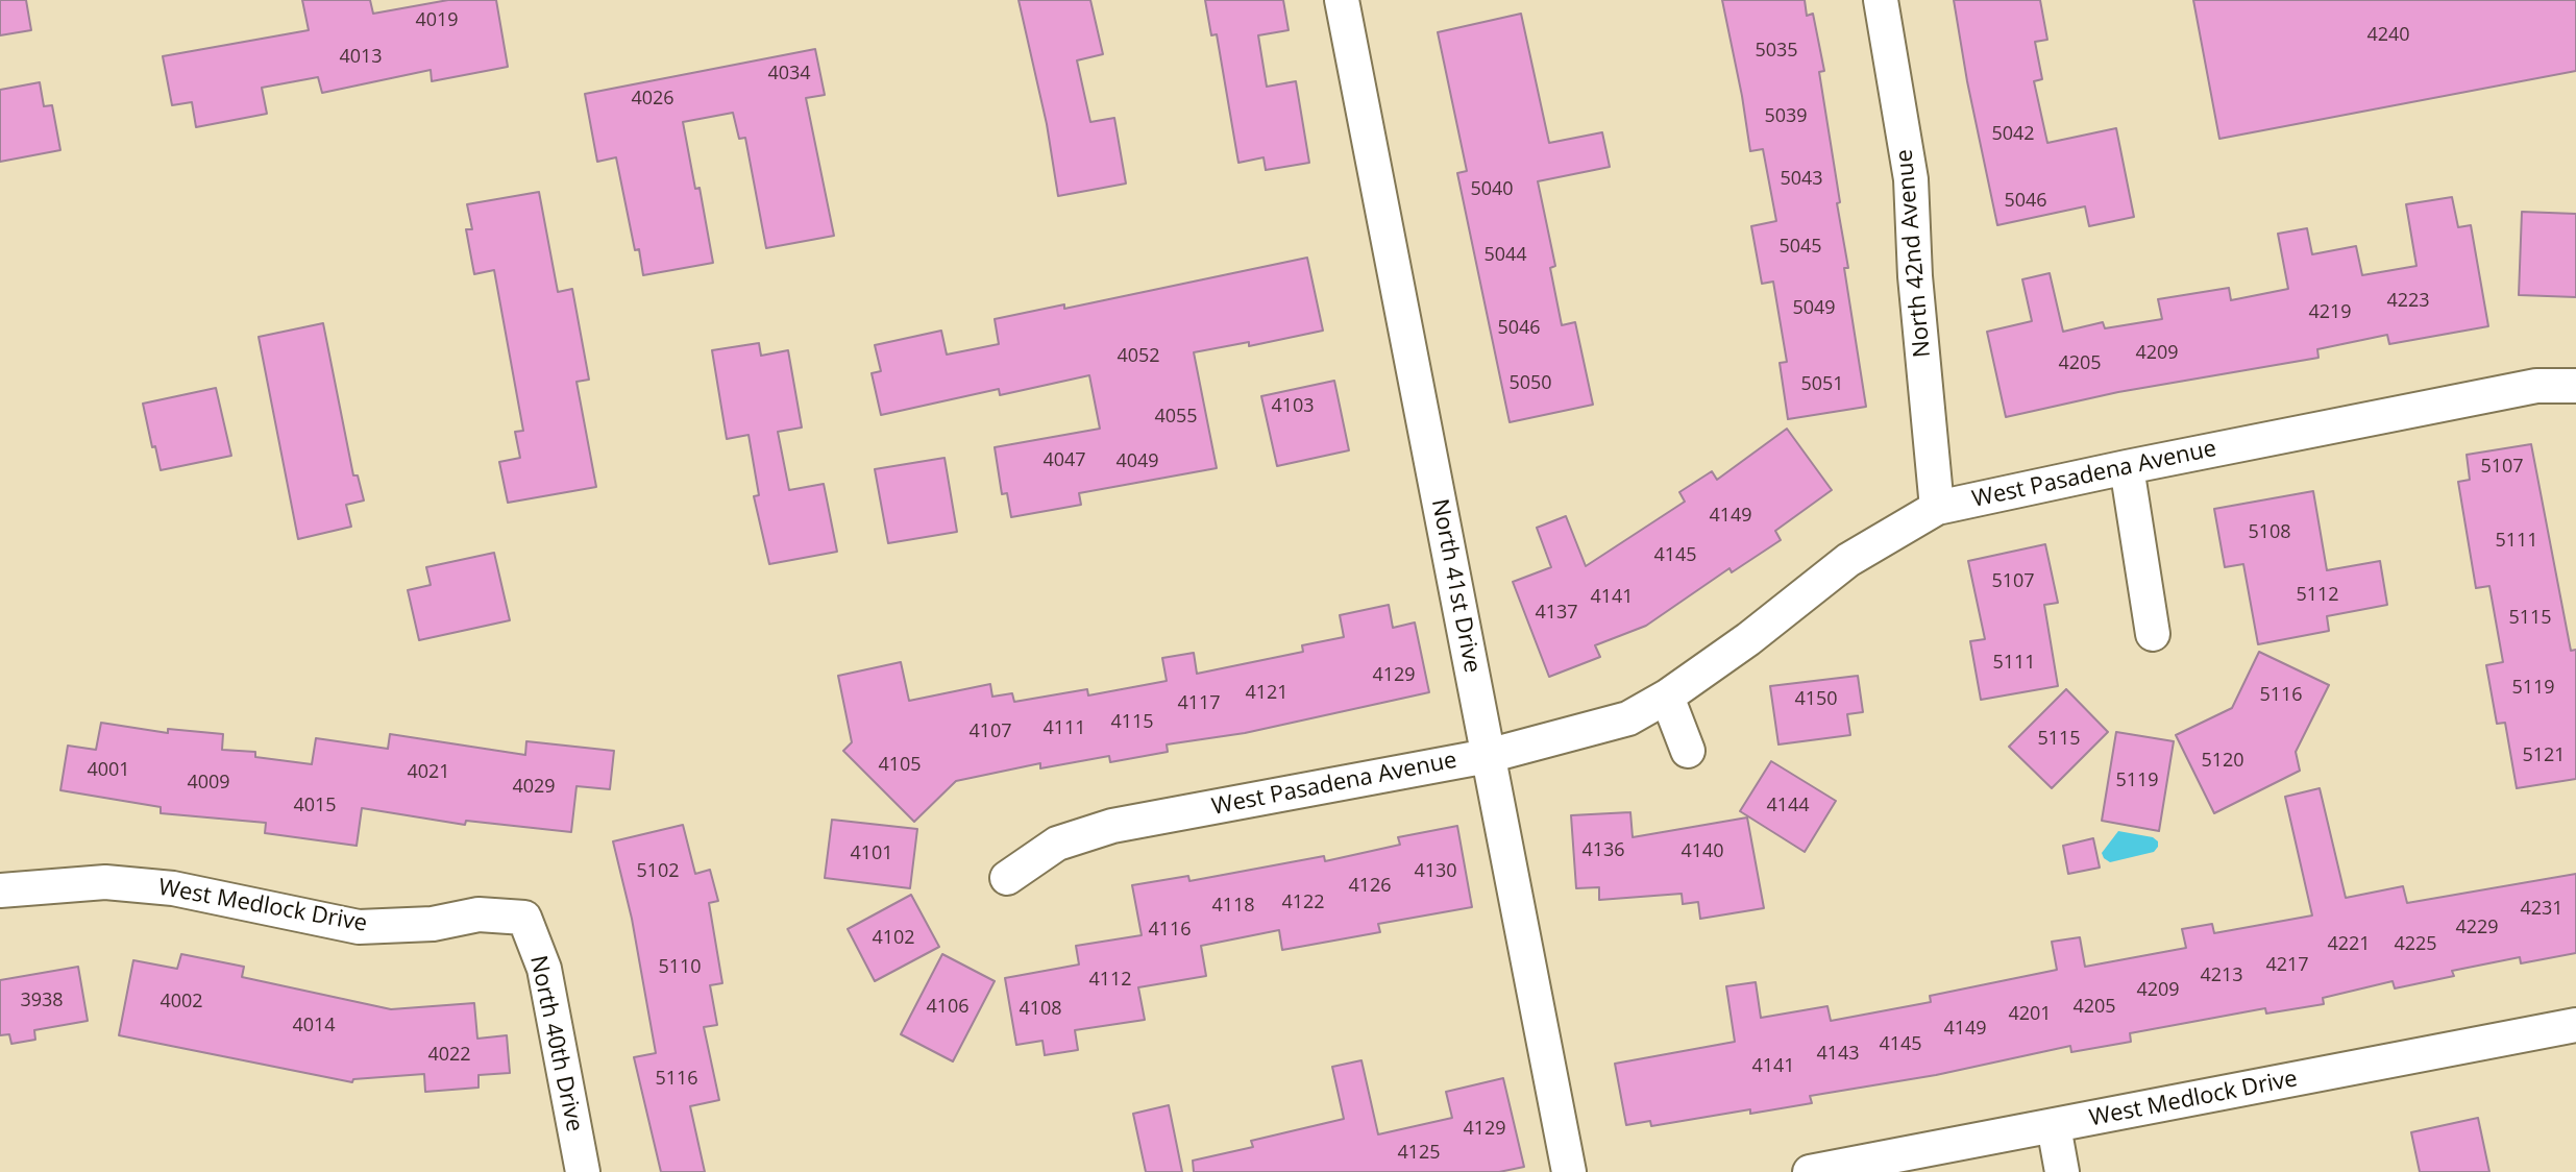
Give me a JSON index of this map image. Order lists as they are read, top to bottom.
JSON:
{
  "streets": {
    "street": [
      "North 42nd Avenue",
      "West Pasadena Avenue",
      "North 41st Drive",
      "West Medlock Drive",
      "North 40th Drive"
    ]
  },
  "crossings": [
    ["North 42nd Avenue", "West Pasadena Avenue"],
    ["West Pasadena Avenue", "North 41st Drive"],
    ["West Medlock Drive", "North 40th Drive"]
  ],
  "house_numbers": [
    "4019",
    "4240",
    "5035",
    "4013",
    "4034",
    "4026",
    "5039",
    "5042",
    "5043",
    "5040",
    "5046",
    "5045",
    "5044",
    "4223",
    "5049",
    "4219",
    "5046",
    "4209",
    "4052",
    "4205",
    "5050",
    "5051",
    "4103",
    "4055",
    "4047",
    "4049",
    "5107",
    "4149",
    "5108",
    "5111",
    "4145",
    "5107",
    "5112",
    "4141",
    "4137",
    "5115",
    "5111",
    "4129",
    "5119",
    "4121",
    "5116",
    "4150",
    "4117",
    "4115",
    "4111",
    "4107",
    "5115",
    "5121",
    "5120",
    "4105",
    "4001",
    "4021",
    "5119",
    "4009",
    "4029",
    "4015",
    "4144",
    "4136",
    "4140",
    "4101",
    "5102",
    "4130",
    "4126",
    "4122",
    "4118",
    "4231",
    "4229",
    "4116",
    "4102",
    "4221",
    "4225",
    "4217",
    "5110",
    "4213",
    "4112",
    "4209",
    "3938",
    "4002",
    "4106",
    "4205",
    "4108",
    "4201",
    "4014",
    "4149",
    "4145",
    "4143",
    "4022",
    "4141",
    "5116",
    "4129",
    "4125"
  ]
}
